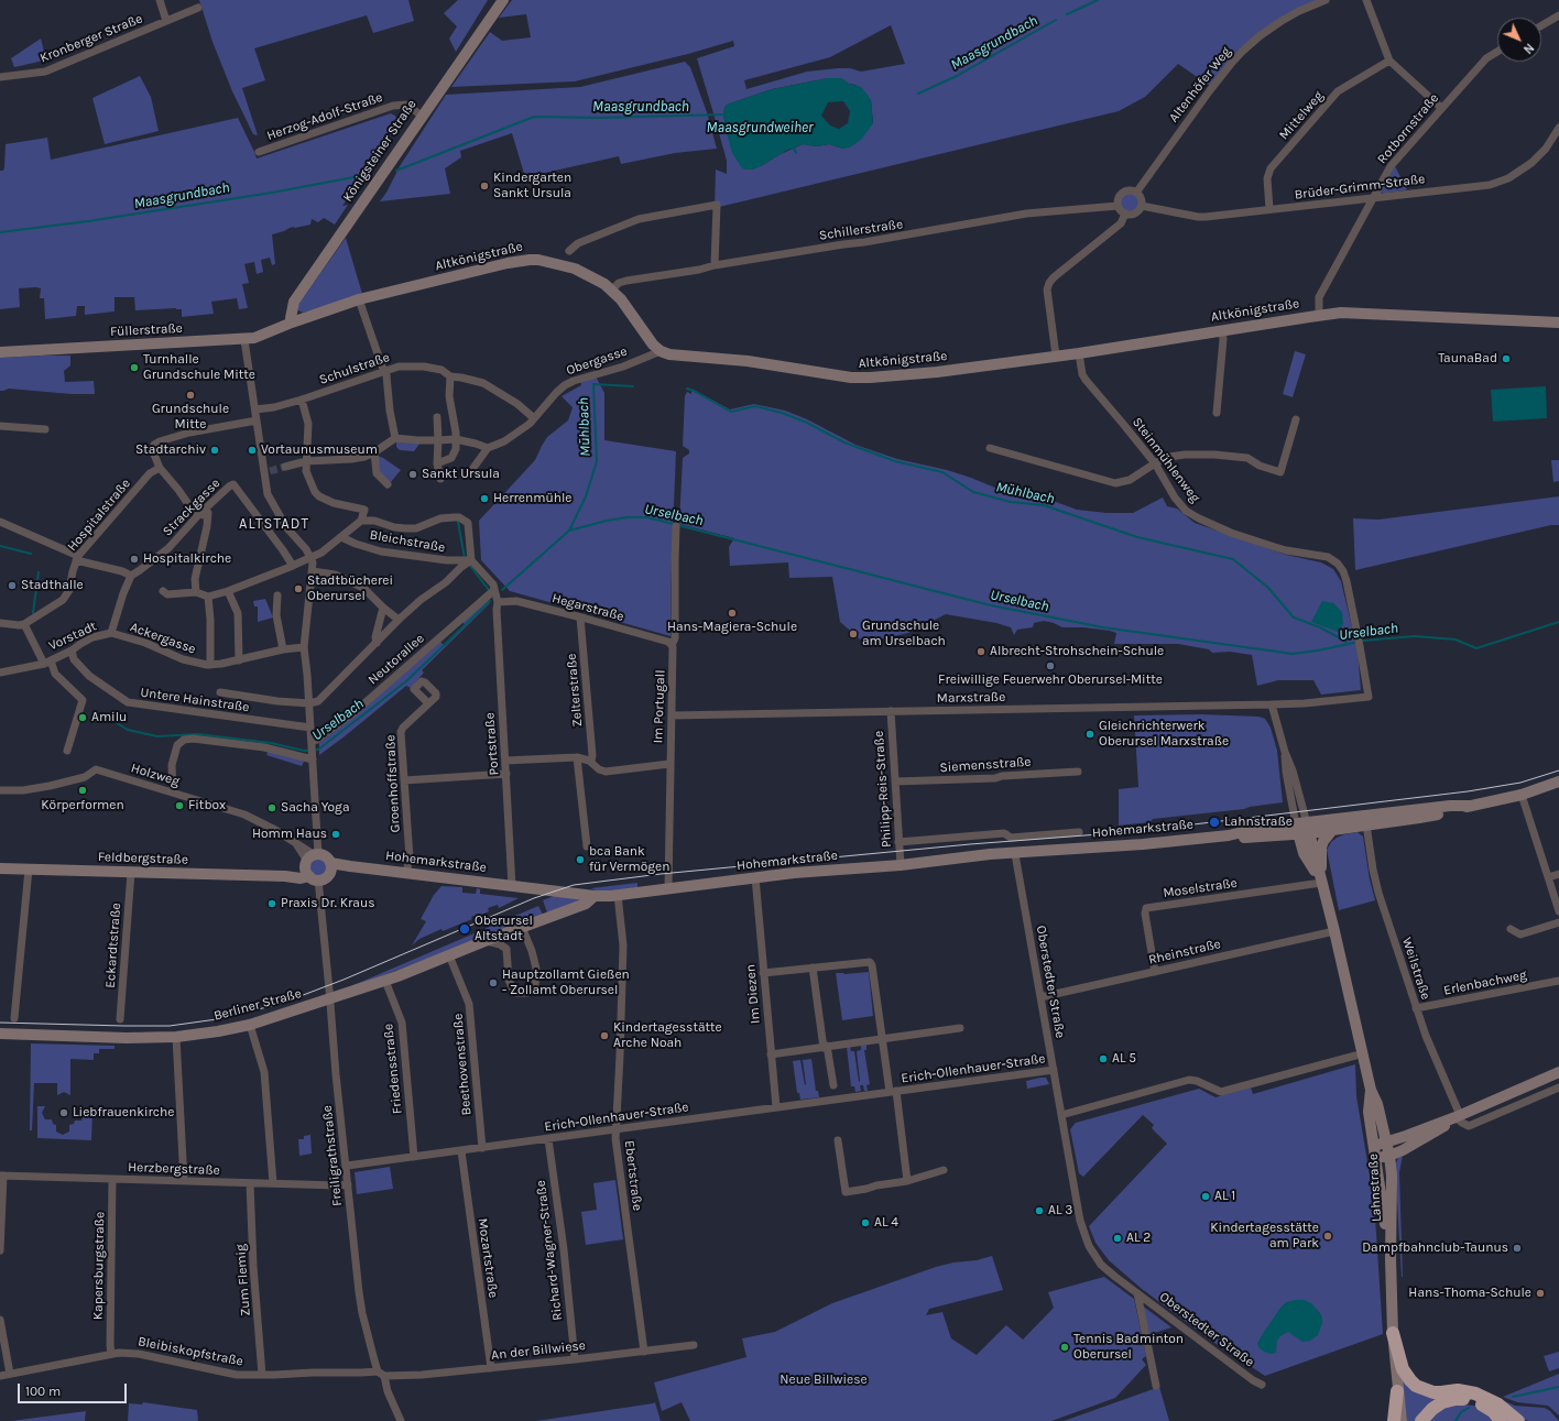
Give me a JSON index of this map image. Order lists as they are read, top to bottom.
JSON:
{
  "streets": {
    "street": [
      "Kronberger Straße",
      "Altenhöfer Weg",
      "Mittelweg",
      "Herzog-Adolf-Straße",
      "Rotbornstraße",
      "Königsteiner Straße",
      "Brüder-Grimm-Straße",
      "Schillerstraße",
      "Altkönigstraße",
      "Füllerstraße",
      "Obergasse",
      "Schulstraße",
      "Steinmühlenweg",
      "Strackgasse",
      "Hospitalstraße",
      "Bleichstraße",
      "Hegarstraße",
      "Vorstadt",
      "Ackergasse",
      "Neutorallee",
      "Zelterstraße",
      "Marxstraße",
      "Untere Hainstraße",
      "Im Portugall",
      "Portstraße",
      "Siemensstraße",
      "Holzweg",
      "Groenhoffstraße",
      "Philipp-Reis-Straße",
      "Hohemarkstraße",
      "Feldbergstraße",
      "Moselstraße",
      "Eckardtstraße",
      "Rheinstraße",
      "Weilstraße",
      "Oberstedter Straße",
      "Erlenbachweg",
      "Im Diezen",
      "Berliner Straße",
      "Beethovenstraße",
      "Friedensstraße",
      "Erich-Ollenhauer-Straße",
      "Freiligrathstraße",
      "Herzbergstraße",
      "Ebertstraße",
      "Lahnstraße",
      "Richard-Wagner-Straße",
      "Mozartstraße",
      "Kapersburgstraße",
      "Zum Flemig",
      "An der Billwiese",
      "Bleibiskopfstraße"
    ]
  },
  "crossings": [
    ["Altenhöfer Weg", "Brüder-Grimm-Straße"],
    ["Altenhöfer Weg", "Schillerstraße"],
    ["Mittelweg", "Brüder-Grimm-Straße"],
    ["Herzog-Adolf-Straße", "Königsteiner Straße"],
    ["Rotbornstraße", "Brüder-Grimm-Straße"],
    ["Rotbornstraße", "Altkönigstraße"],
    ["Königsteiner Straße", "Altkönigstraße"],
    ["Königsteiner Straße", "Füllerstraße"],
    ["Brüder-Grimm-Straße", "Schillerstraße"],
    ["Schillerstraße", "Altkönigstraße"],
    ["Altkönigstraße", "Füllerstraße"],
    ["Altkönigstraße", "Obergasse"],
    ["Altkönigstraße", "Steinmühlenweg"],
    ["Obergasse", "Schulstraße"],
    ["Steinmühlenweg", "Marxstraße"],
    ["Hospitalstraße", "Vorstadt"],
    ["Bleichstraße", "Portstraße"],
    ["Hegarstraße", "Zelterstraße"],
    ["Hegarstraße", "Im Portugall"],
    ["Hegarstraße", "Portstraße"],
    ["Vorstadt", "Ackergasse"],
    ["Vorstadt", "Untere Hainstraße"],
    ["Neutorallee", "Portstraße"],
    ["Marxstraße", "Im Portugall"],
    ["Marxstraße", "Philipp-Reis-Straße"],
    ["Im Portugall", "Hohemarkstraße"],
    ["Portstraße", "Hohemarkstraße"],
    ["Siemensstraße", "Philipp-Reis-Straße"],
    ["Holzweg", "Hohemarkstraße"],
    ["Holzweg", "Feldbergstraße"],
    ["Holzweg", "Freiligrathstraße"],
    ["Groenhoffstraße", "Hohemarkstraße"],
    ["Philipp-Reis-Straße", "Hohemarkstraße"],
    ["Hohemarkstraße", "Feldbergstraße"],
    ["Hohemarkstraße", "Weilstraße"],
    ["Hohemarkstraße", "Oberstedter Straße"],
    ["Hohemarkstraße", "Im Diezen"],
    ["Hohemarkstraße", "Berliner Straße"],
    ["Hohemarkstraße", "Freiligrathstraße"],
    ["Hohemarkstraße", "Ebertstraße"],
    ["Hohemarkstraße", "Lahnstraße"],
    ["Feldbergstraße", "Eckardtstraße"],
    ["Feldbergstraße", "Freiligrathstraße"],
    ["Moselstraße", "Rheinstraße"],
    ["Moselstraße", "Lahnstraße"],
    ["Rheinstraße", "Oberstedter Straße"],
    ["Rheinstraße", "Lahnstraße"],
    ["Weilstraße", "Erlenbachweg"],
    ["Oberstedter Straße", "Erich-Ollenhauer-Straße"],
    ["Im Diezen", "Erich-Ollenhauer-Straße"],
    ["Berliner Straße", "Beethovenstraße"],
    ["Berliner Straße", "Friedensstraße"],
    ["Berliner Straße", "Freiligrathstraße"],
    ["Beethovenstraße", "Erich-Ollenhauer-Straße"],
    ["Friedensstraße", "Erich-Ollenhauer-Straße"],
    ["Erich-Ollenhauer-Straße", "Freiligrathstraße"],
    ["Erich-Ollenhauer-Straße", "Ebertstraße"],
    ["Erich-Ollenhauer-Straße", "Richard-Wagner-Straße"],
    ["Erich-Ollenhauer-Straße", "Mozartstraße"],
    ["Freiligrathstraße", "Herzbergstraße"],
    ["Freiligrathstraße", "An der Billwiese"],
    ["Freiligrathstraße", "Bleibiskopfstraße"],
    ["Herzbergstraße", "Kapersburgstraße"],
    ["Herzbergstraße", "Zum Flemig"],
    ["Ebertstraße", "An der Billwiese"],
    ["Richard-Wagner-Straße", "An der Billwiese"],
    ["Mozartstraße", "An der Billwiese"],
    ["Kapersburgstraße", "Bleibiskopfstraße"],
    ["Zum Flemig", "Bleibiskopfstraße"],
    ["An der Billwiese", "Bleibiskopfstraße"]
  ],
  "districts": ["ALTSTADT"],
  "water": [
    "Maasgrundbach",
    "Maasgrundweiher",
    "Mühlbach",
    "Urselbach"
  ],
  "parks": ["Neue Billwiese"],
  "places": [
    "Kindergarten Sankt Ursula",
    "TaunaBad",
    "Turnhalle Grundschule Mitte",
    "Grundschule Mitte",
    "Stadtarchiv",
    "Vortaunusmuseum",
    "Sankt Ursula",
    "Herrenmühle",
    "Hospitalkirche",
    "Stadthalle",
    "Stadtbücherei Oberursel",
    "Hans-Magiera-Schule",
    "Grundschule am Urselbach",
    "Albrecht-Strohschein-Schule",
    "Freiwillige Feuerwehr Oberursel-Mitte",
    "Amilu",
    "Gleichrichterwerk Oberursel Marxstraße",
    "Körperformen",
    "Fitbox",
    "Sacha Yoga",
    "Lahnstraße",
    "Homm Haus",
    "bca Bank für Vermögen",
    "Praxis Dr. Kraus",
    "Oberursel Altstadt",
    "Hauptzollamt Gießen - Zollamt Oberursel",
    "Kindertagesstätte Arche Noah",
    "AL 5",
    "Liebfrauenkirche",
    "AL 1",
    "AL 3",
    "AL 4",
    "Kindertagesstätte am Park",
    "AL 2",
    "Dampfbahnclub-Taunus",
    "Hans-Thoma-Schule",
    "Tennis Badminton Oberursel"
  ],
  "scale_bar": "100 m",
  "north": "bottom right"
}
